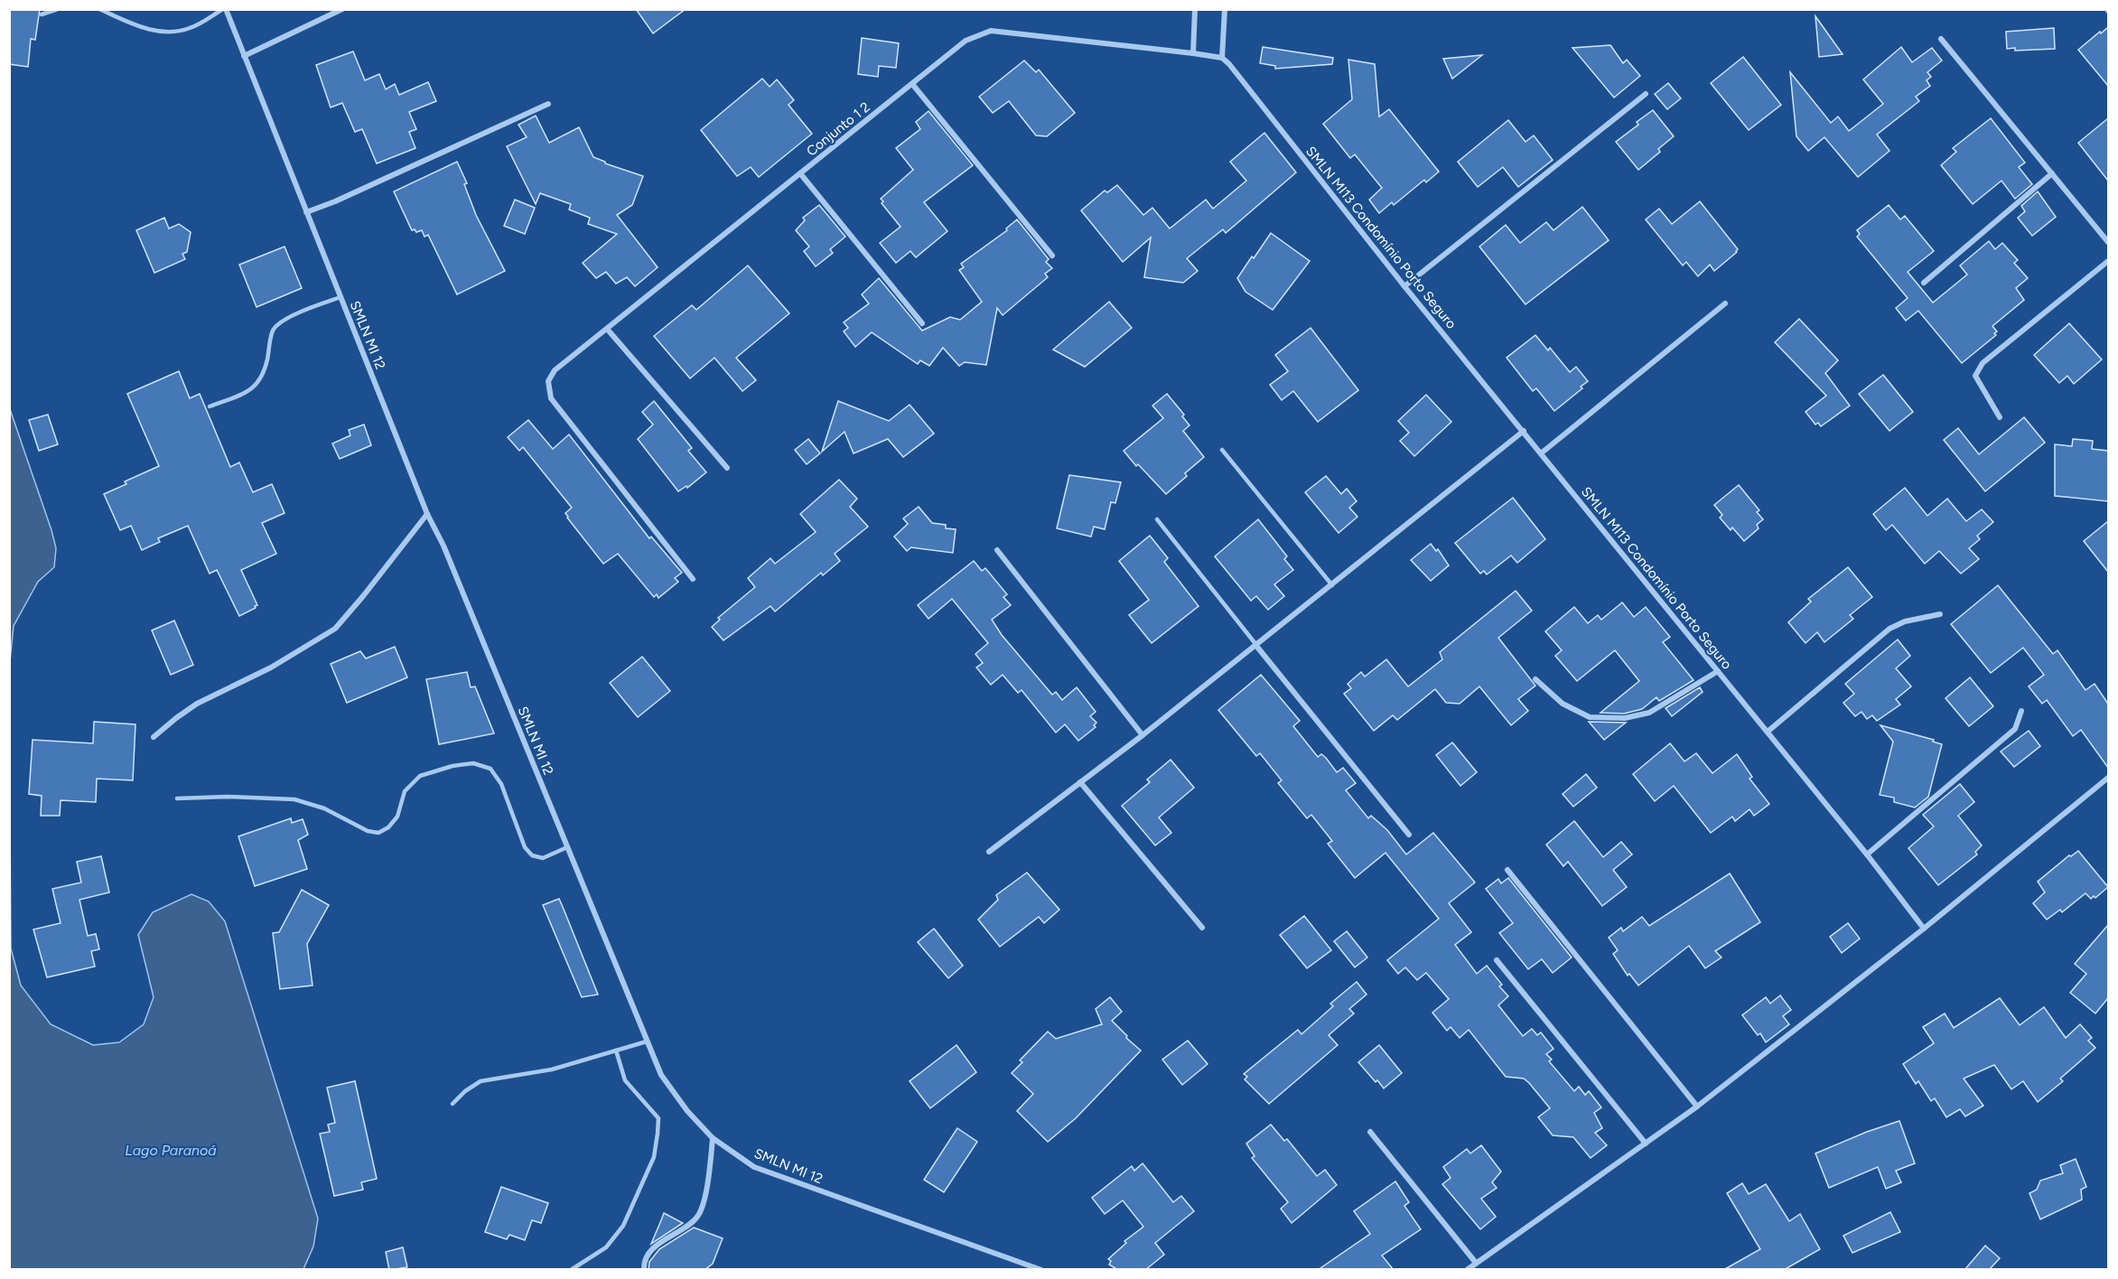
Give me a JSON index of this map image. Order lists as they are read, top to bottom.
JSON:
{
  "streets": {
    "street": ["Conjunto 1 2", "SMLN MI13 Condomínio Porto Seguro", "SMLN MI 12"]
  },
  "water": ["Lago Paranoá"]
}
